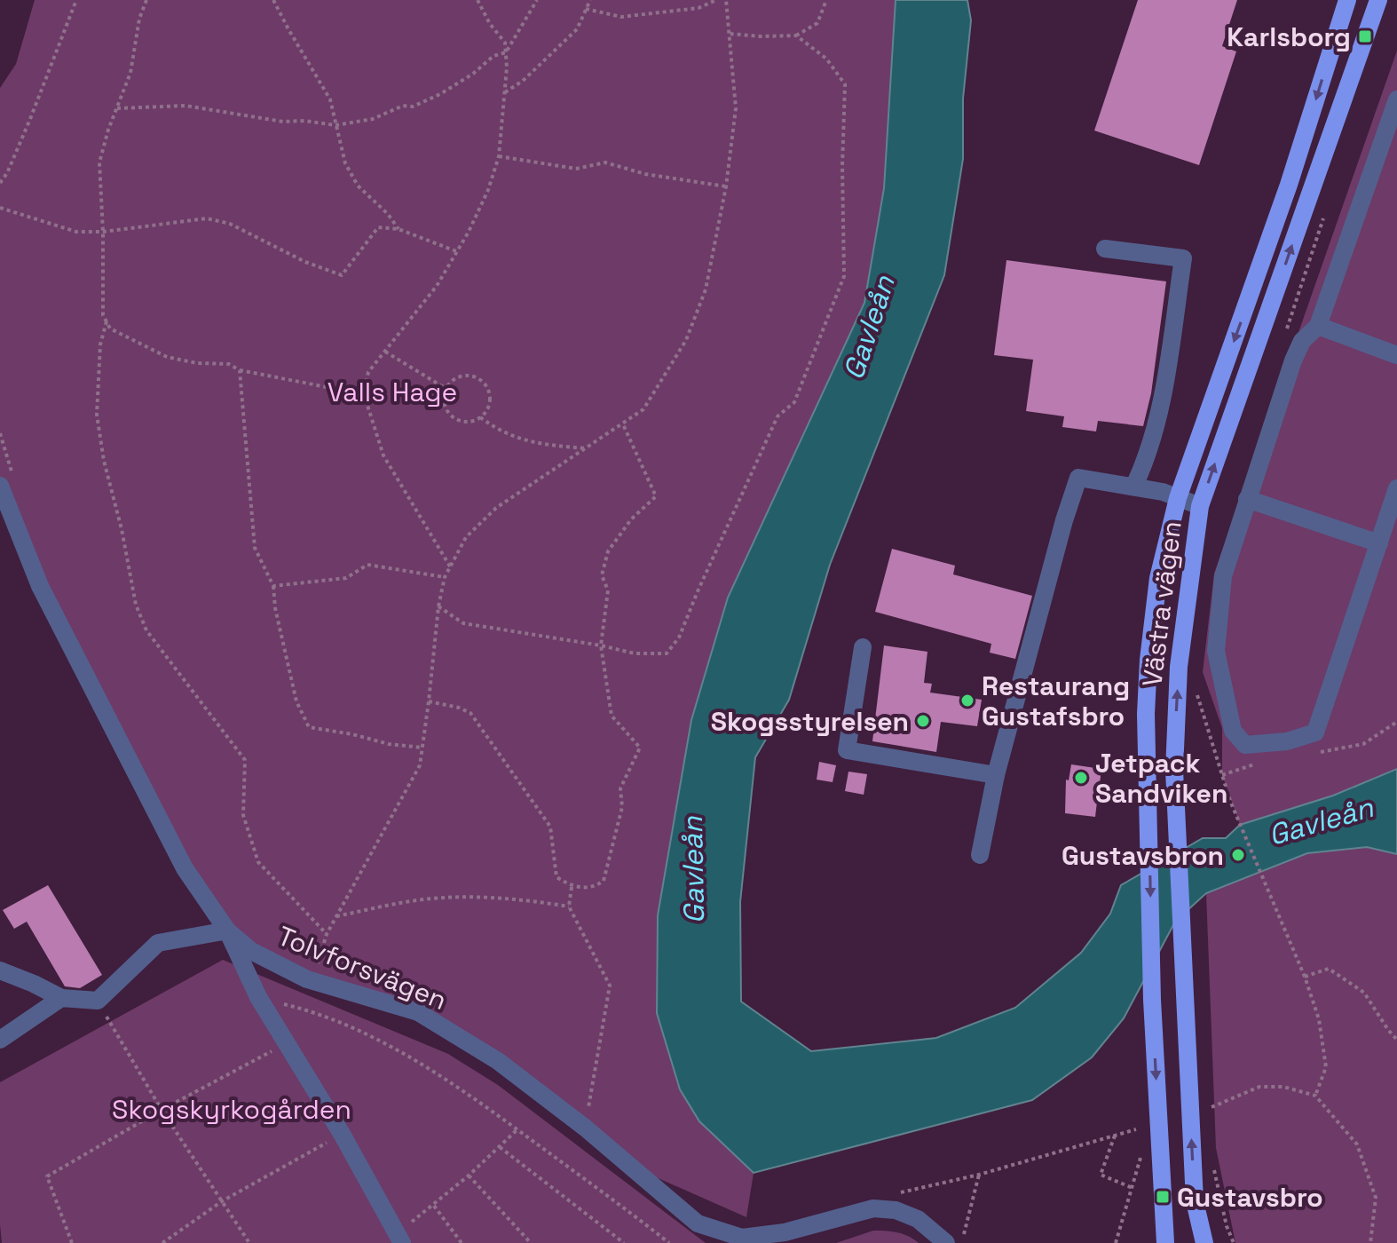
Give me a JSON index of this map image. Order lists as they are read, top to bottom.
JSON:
{
  "streets": {
    "main road": ["Västra vägen"],
    "street": ["Tolvforsvägen"]
  },
  "water": ["Gavleån"],
  "parks": ["Valls Hage", "Skogskyrkogården"],
  "places": {
    "transit": ["Karlsborg", "Gustavsbro"],
    "other": [
      "Restaurang Gustafsbro",
      "Skogsstyrelsen",
      "Jetpack Sandviken",
      "Gustavsbron"
    ]
  }
}
